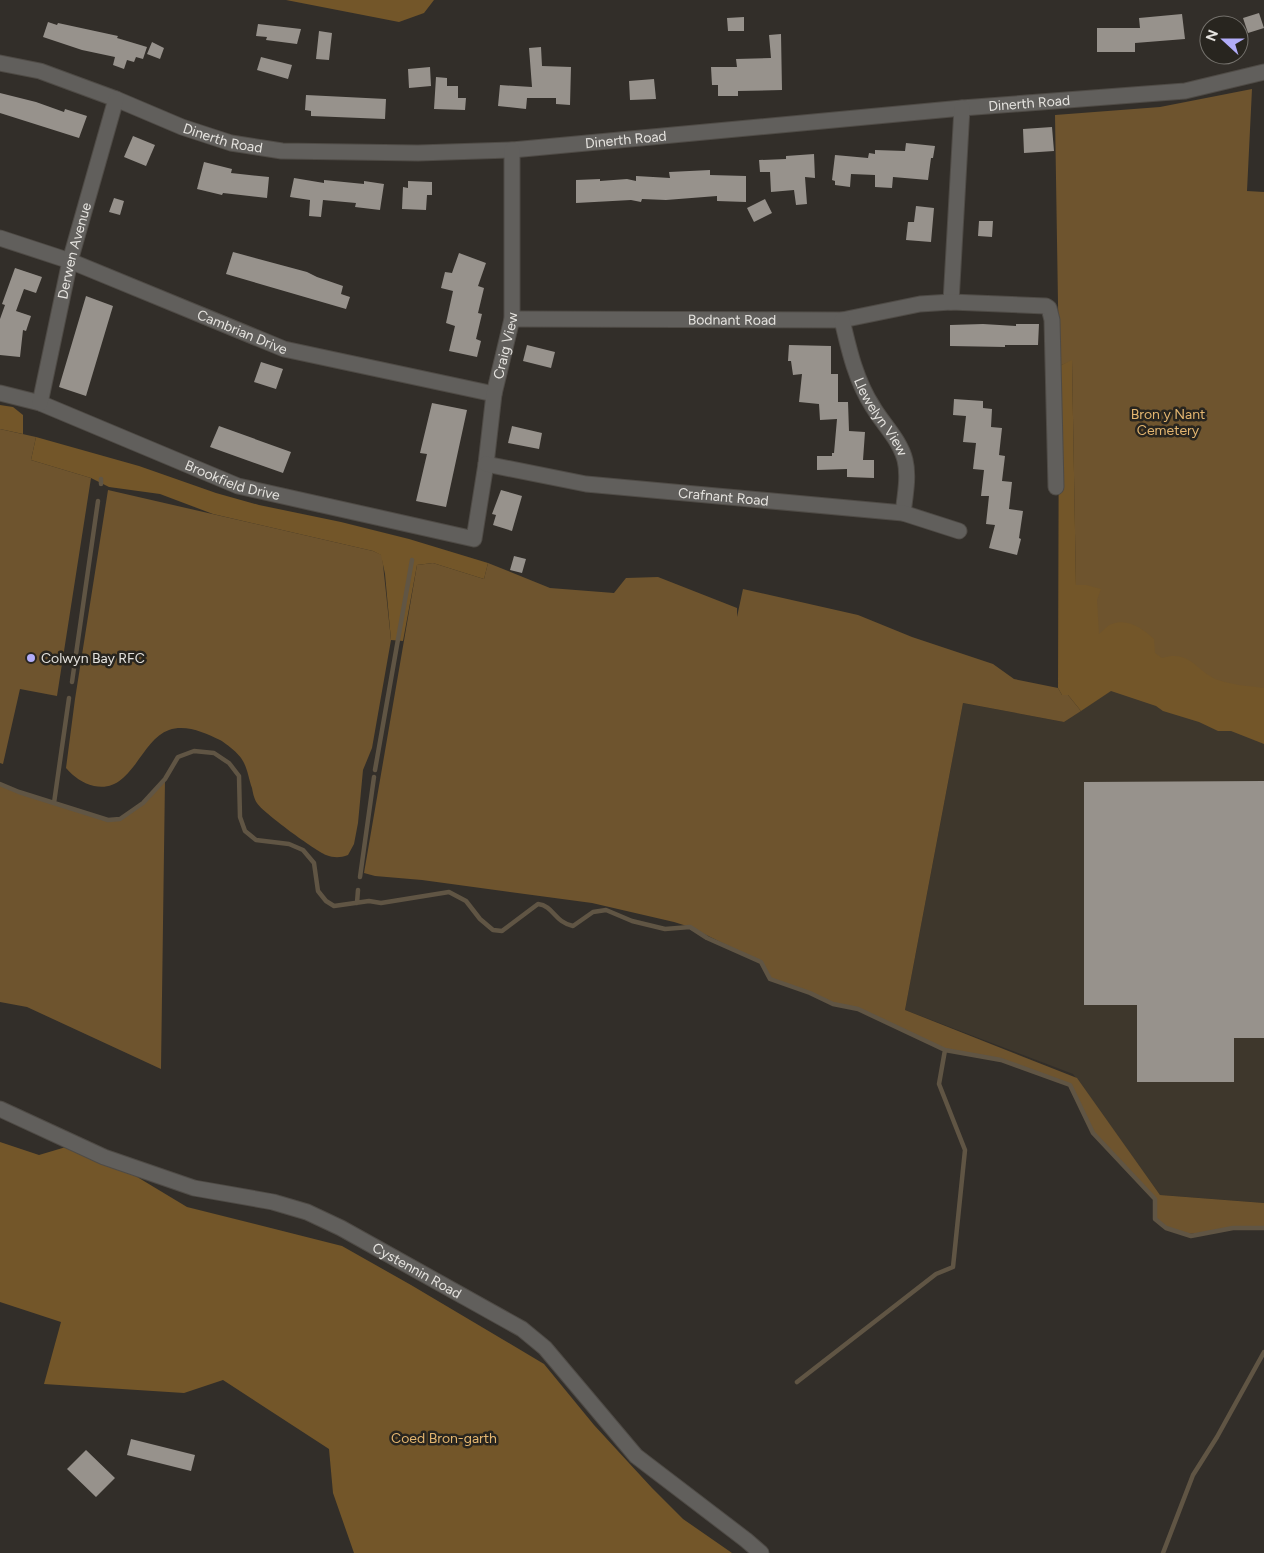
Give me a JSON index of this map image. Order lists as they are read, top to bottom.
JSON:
{
  "streets": {
    "street": [
      "Dinerth Road",
      "Derwen Avenue",
      "Bodnant Road",
      "Cambrian Drive",
      "Craig View",
      "Llewelyn View",
      "Brookfield Drive",
      "Crafnant Road",
      "Cystennin Road"
    ]
  },
  "crossings": [
    ["Dinerth Road", "Derwen Avenue"],
    ["Dinerth Road", "Craig View"],
    ["Derwen Avenue", "Cambrian Drive"],
    ["Derwen Avenue", "Brookfield Drive"],
    ["Bodnant Road", "Craig View"],
    ["Bodnant Road", "Llewelyn View"],
    ["Cambrian Drive", "Craig View"],
    ["Craig View", "Brookfield Drive"],
    ["Craig View", "Crafnant Road"],
    ["Llewelyn View", "Crafnant Road"]
  ],
  "parks": ["Bron y Nant Cemetery", "Coed Bron-garth"],
  "places": ["Colwyn Bay RFC"],
  "north": "left"
}
